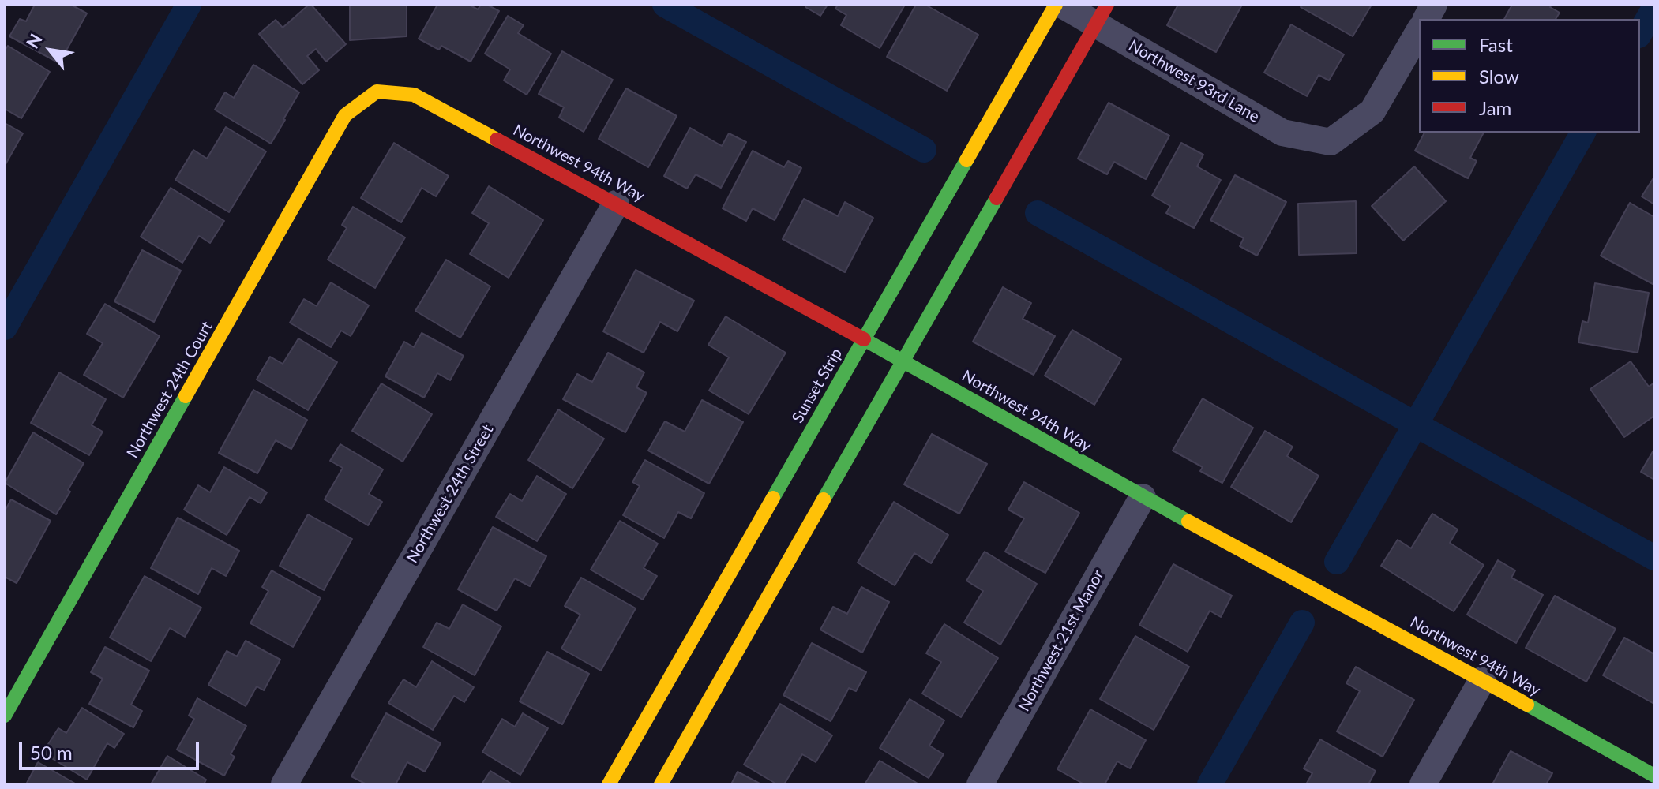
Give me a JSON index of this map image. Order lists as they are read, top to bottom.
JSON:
{
  "streets": {
    "street": [
      "Northwest 93rd Lane",
      "Northwest 94th Way",
      "Sunset Strip",
      "Northwest 24th Court",
      "Northwest 24th Street",
      "Northwest 21st Manor"
    ]
  },
  "crossings": [
    ["Northwest 94th Way", "Sunset Strip"],
    ["Northwest 94th Way", "Northwest 24th Court"],
    ["Northwest 94th Way", "Northwest 24th Street"],
    ["Northwest 94th Way", "Northwest 21st Manor"]
  ],
  "legend": ["Fast", "Slow", "Jam"],
  "scale_bar": "50 m",
  "north": "top left"
}
